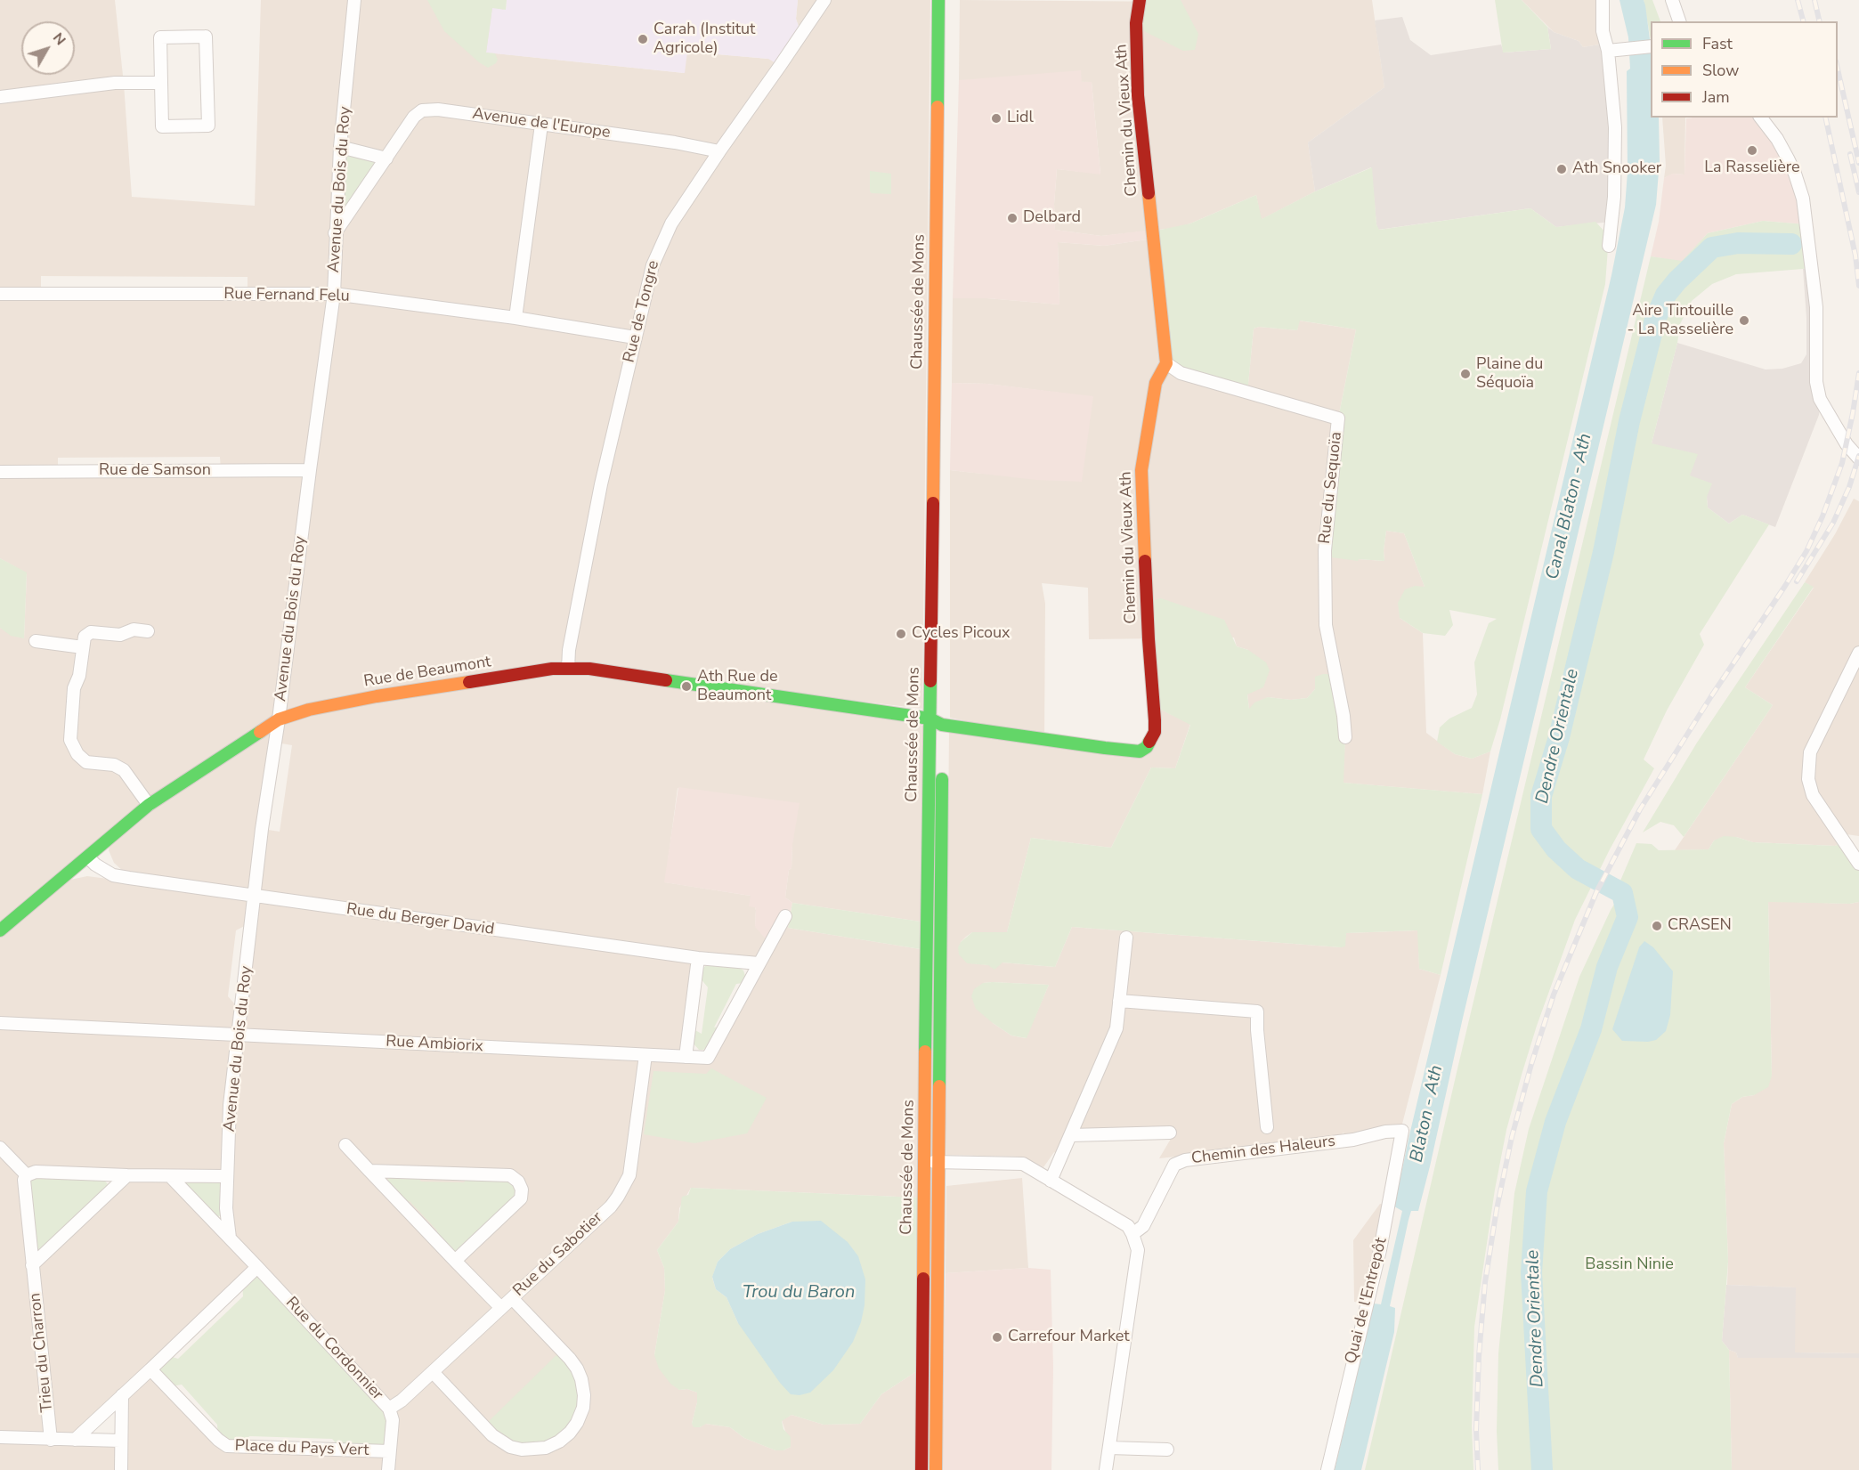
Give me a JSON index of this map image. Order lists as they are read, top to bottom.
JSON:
{
  "streets": {
    "main road": ["Chemin du Vieux Ath", "Chaussée de Mons", "Rue de Beaumont"],
    "street": [
      "Avenue de l'Europe",
      "Avenue du Bois du Roy",
      "Rue Fernand Felu",
      "Rue de Tongre",
      "Rue de Samson",
      "Rue du Sequoïa",
      "Rue du Berger David",
      "Rue Ambiorix",
      "Chemin des Haleurs",
      "Rue du Sabotier",
      "Quai de l'Entrepôt",
      "Rue du Cordonnier",
      "Trieu du Charron",
      "Place du Pays Vert"
    ]
  },
  "crossings": [
    ["Chemin du Vieux Ath", "Chaussée de Mons"],
    ["Chemin du Vieux Ath", "Rue du Sequoïa"],
    ["Chemin du Vieux Ath", "Rue de Beaumont"],
    ["Avenue de l'Europe", "Avenue du Bois du Roy"],
    ["Avenue de l'Europe", "Rue de Tongre"],
    ["Avenue du Bois du Roy", "Rue Fernand Felu"],
    ["Avenue du Bois du Roy", "Rue de Samson"],
    ["Avenue du Bois du Roy", "Rue de Beaumont"],
    ["Avenue du Bois du Roy", "Rue du Berger David"],
    ["Avenue du Bois du Roy", "Rue Ambiorix"],
    ["Rue Fernand Felu", "Rue de Tongre"],
    ["Chaussée de Mons", "Rue de Beaumont"],
    ["Rue de Tongre", "Rue de Beaumont"],
    ["Rue de Beaumont", "Rue du Berger David"],
    ["Rue du Berger David", "Rue Ambiorix"],
    ["Rue Ambiorix", "Rue du Sabotier"],
    ["Chemin des Haleurs", "Quai de l'Entrepôt"],
    ["Rue du Sabotier", "Rue du Cordonnier"],
    ["Rue du Cordonnier", "Place du Pays Vert"]
  ],
  "water": [
    "Canal Blaton - Ath",
    "Dendre Orientale",
    "Blaton - Ath",
    "Trou du Baron"
  ],
  "parks": ["Bassin Ninie"],
  "places": [
    "Carah (Institut Agricole)",
    "Lidl",
    "La Rasselière",
    "Ath Snooker",
    "Delbard",
    "Aire Tintouille - La Rasselière",
    "Plaine du Séquoïa",
    "Cycles Picoux",
    "Ath Rue de Beaumont",
    "CRASEN",
    "Carrefour Market"
  ],
  "legend": ["Fast", "Slow", "Jam"],
  "north": "top right"
}
